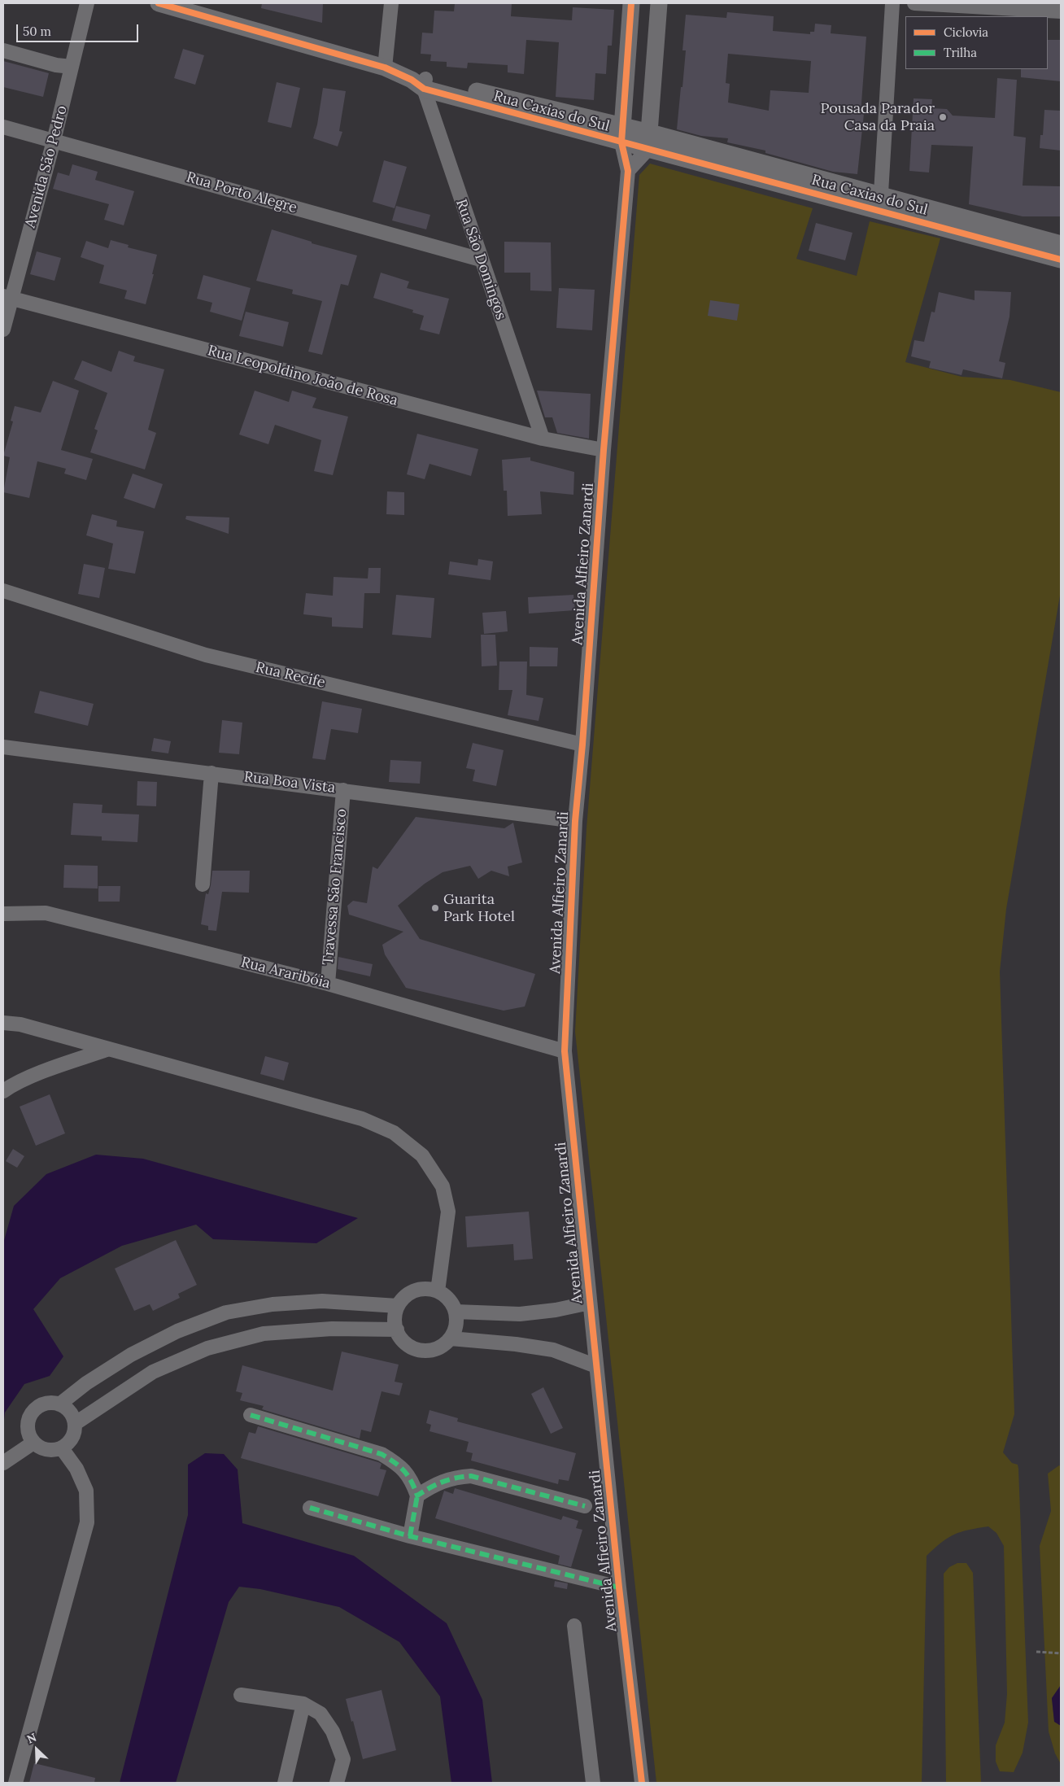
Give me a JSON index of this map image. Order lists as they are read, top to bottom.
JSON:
{
  "streets": {
    "street": [
      "Rua Caxias do Sul",
      "Avenida São Pedro",
      "Rua Porto Alegre",
      "Rua São Domingos",
      "Rua Leopoldino João de Rosa",
      "Avenida Alfieiro Zanardi",
      "Rua Recife",
      "Rua Boa Vista",
      "Travessa São Francisco",
      "Rua Araribóia"
    ]
  },
  "crossings": [
    ["Rua Caxias do Sul", "Rua São Domingos"],
    ["Rua Caxias do Sul", "Avenida Alfieiro Zanardi"],
    ["Avenida São Pedro", "Rua Porto Alegre"],
    ["Avenida São Pedro", "Rua Leopoldino João de Rosa"],
    ["Rua Porto Alegre", "Rua São Domingos"],
    ["Rua São Domingos", "Rua Leopoldino João de Rosa"],
    ["Rua Leopoldino João de Rosa", "Avenida Alfieiro Zanardi"],
    ["Avenida Alfieiro Zanardi", "Rua Recife"],
    ["Avenida Alfieiro Zanardi", "Rua Boa Vista"],
    ["Avenida Alfieiro Zanardi", "Rua Araribóia"],
    ["Rua Boa Vista", "Travessa São Francisco"],
    ["Travessa São Francisco", "Rua Araribóia"]
  ],
  "places": ["Pousada Parador Casa da Praia", "Guarita Park Hotel"],
  "legend": ["Ciclovia", "Trilha"],
  "scale_bar": "50 m",
  "north": "top left"
}
